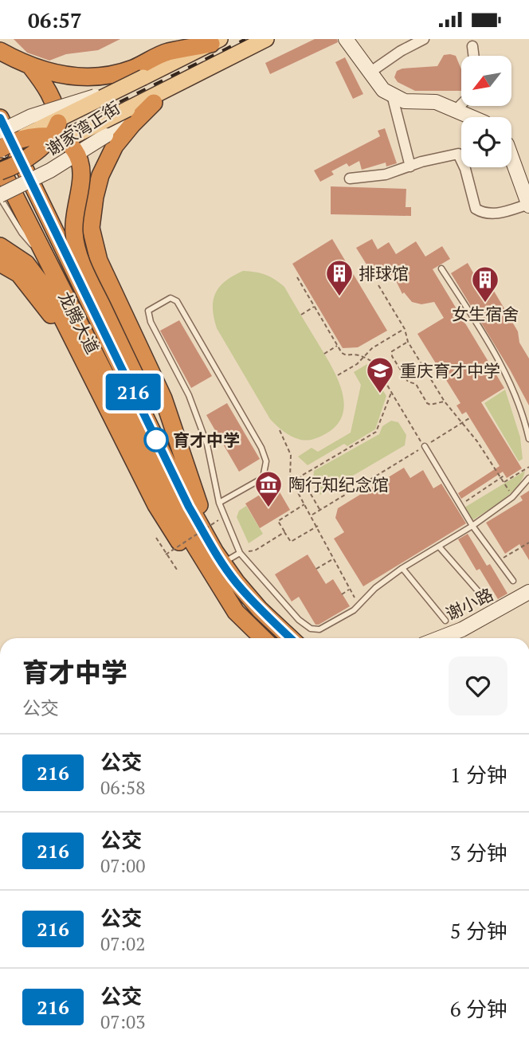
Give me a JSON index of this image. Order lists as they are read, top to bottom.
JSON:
{
  "streets": {
    "highway": ["龙腾大道"],
    "main road": ["谢家湾正街"],
    "street": ["谢小路"]
  },
  "crossings": [
    ["谢家湾正街", "龙腾大道"]
  ],
  "places": {
    "building": ["排球馆", "女生宿舍"],
    "school or university": ["重庆育才中学"],
    "other": ["育才中学"],
    "museum": ["陶行知纪念馆"]
  },
  "lines": ["bus line 216"],
  "north": "bottom left",
  "page": {
    "status": "06:57",
    "on_map": "216",
    "heading": ["育才中学", "公交"],
    "list": [
      {
        "mark": "216",
        "name": "公交",
        "note": "06:58",
        "value": "1 分钟"
      },
      {
        "mark": "216",
        "name": "公交",
        "note": "07:00",
        "value": "3 分钟"
      },
      {
        "mark": "216",
        "name": "公交",
        "note": "07:02",
        "value": "5 分钟"
      },
      {
        "mark": "216",
        "name": "公交",
        "note": "07:03",
        "value": "6 分钟"
      }
    ]
  }
}
